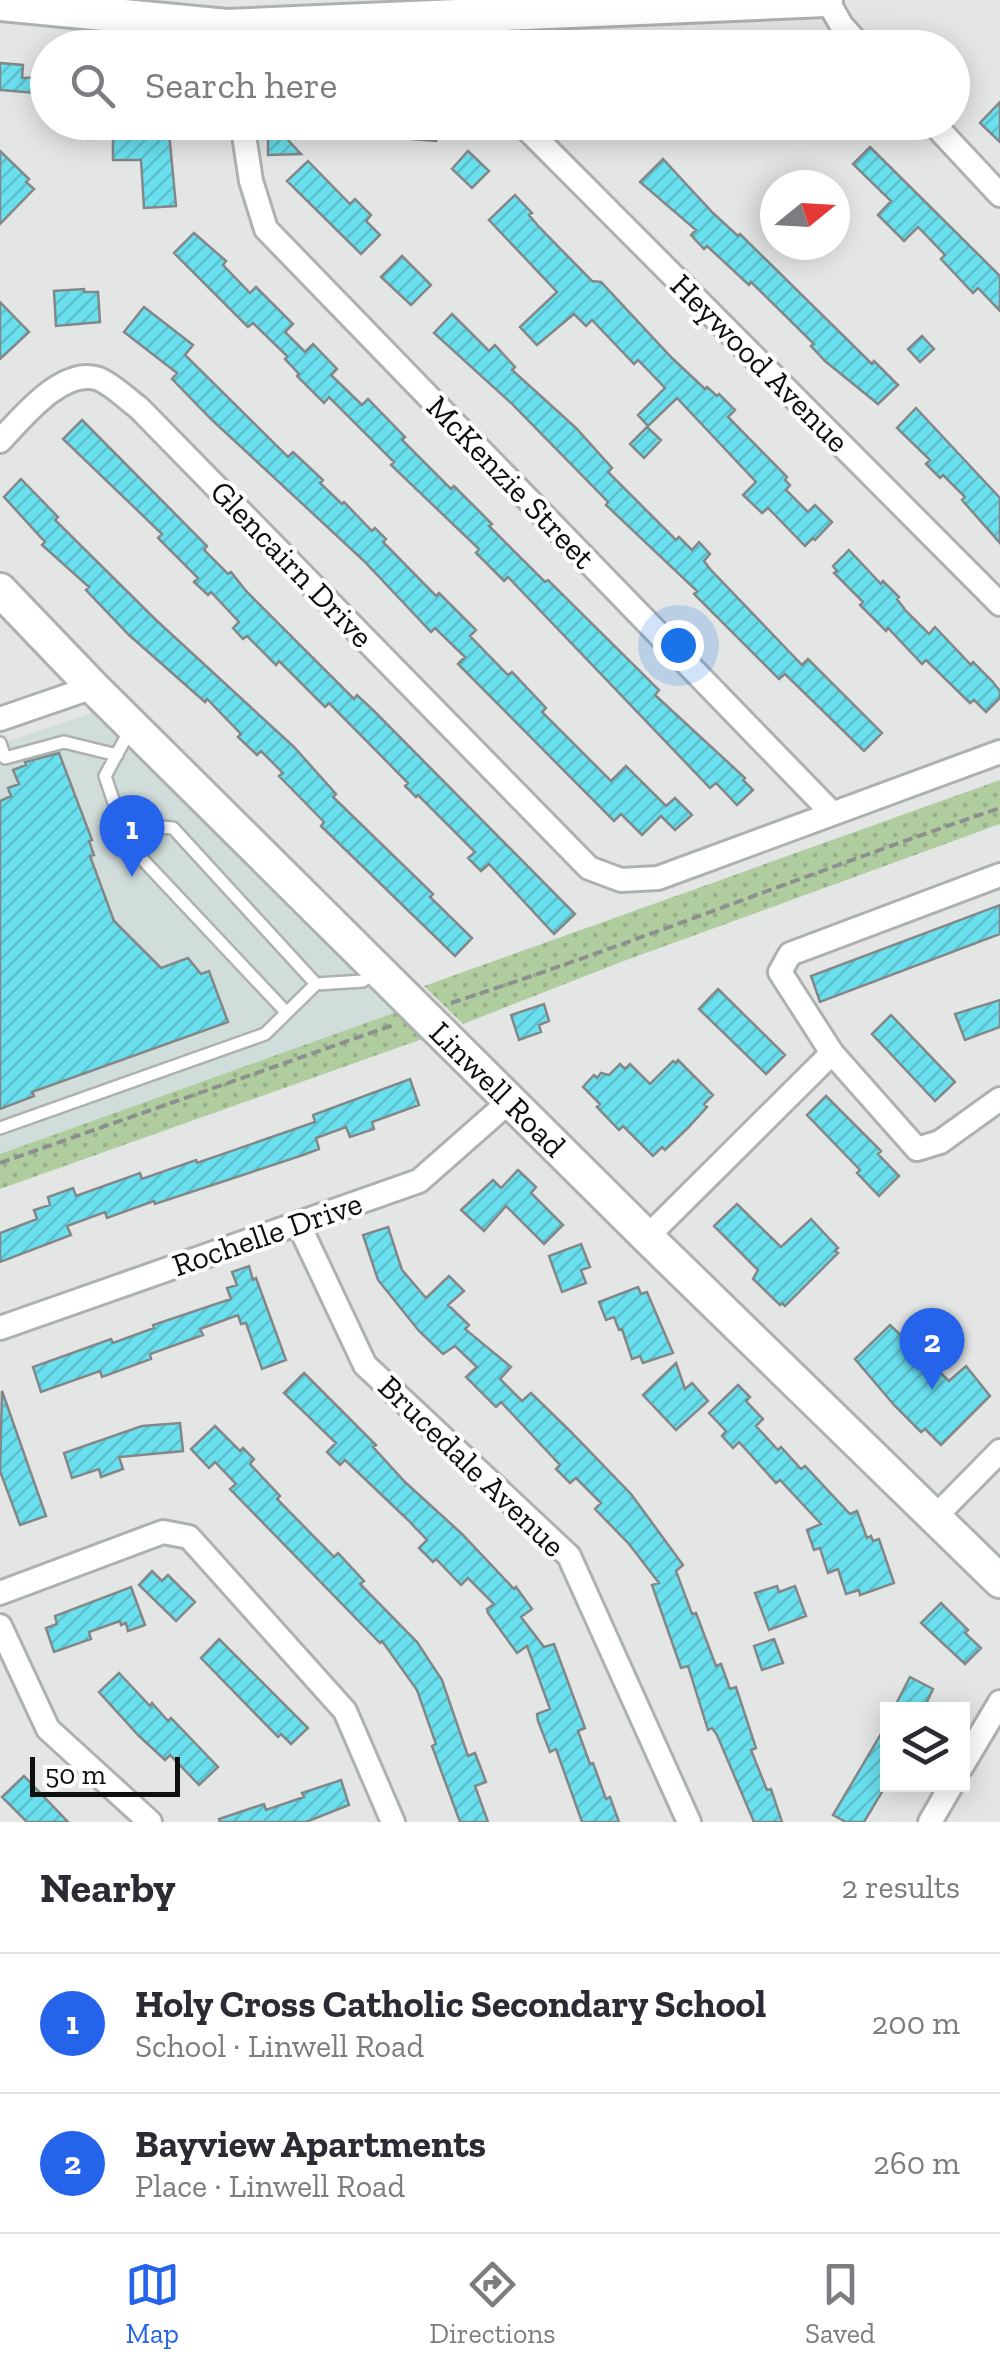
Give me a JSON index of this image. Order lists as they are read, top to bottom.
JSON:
{
  "streets": {
    "main road": ["Linwell Road"],
    "street": [
      "Heywood Avenue",
      "McKenzie Street",
      "Glencairn Drive",
      "Rochelle Drive",
      "Brucedale Avenue"
    ]
  },
  "crossings": [
    ["McKenzie Street", "Glencairn Drive"],
    ["Linwell Road", "Rochelle Drive"],
    ["Rochelle Drive", "Brucedale Avenue"]
  ],
  "scale_bar": "50 m",
  "north": "right",
  "page": {
    "search": "Search here",
    "pins": ["1", "2"],
    "scale": "50 m",
    "heading": ["Nearby", "2 results"],
    "list": [
      {
        "mark": "1",
        "name": "Holy Cross Catholic Secondary School",
        "note": "School · Linwell Road",
        "value": "200 m"
      },
      {
        "mark": "2",
        "name": "Bayview Apartments",
        "note": "Place · Linwell Road",
        "value": "260 m"
      }
    ],
    "nav": ["Map", "Directions", "Saved"]
  }
}
